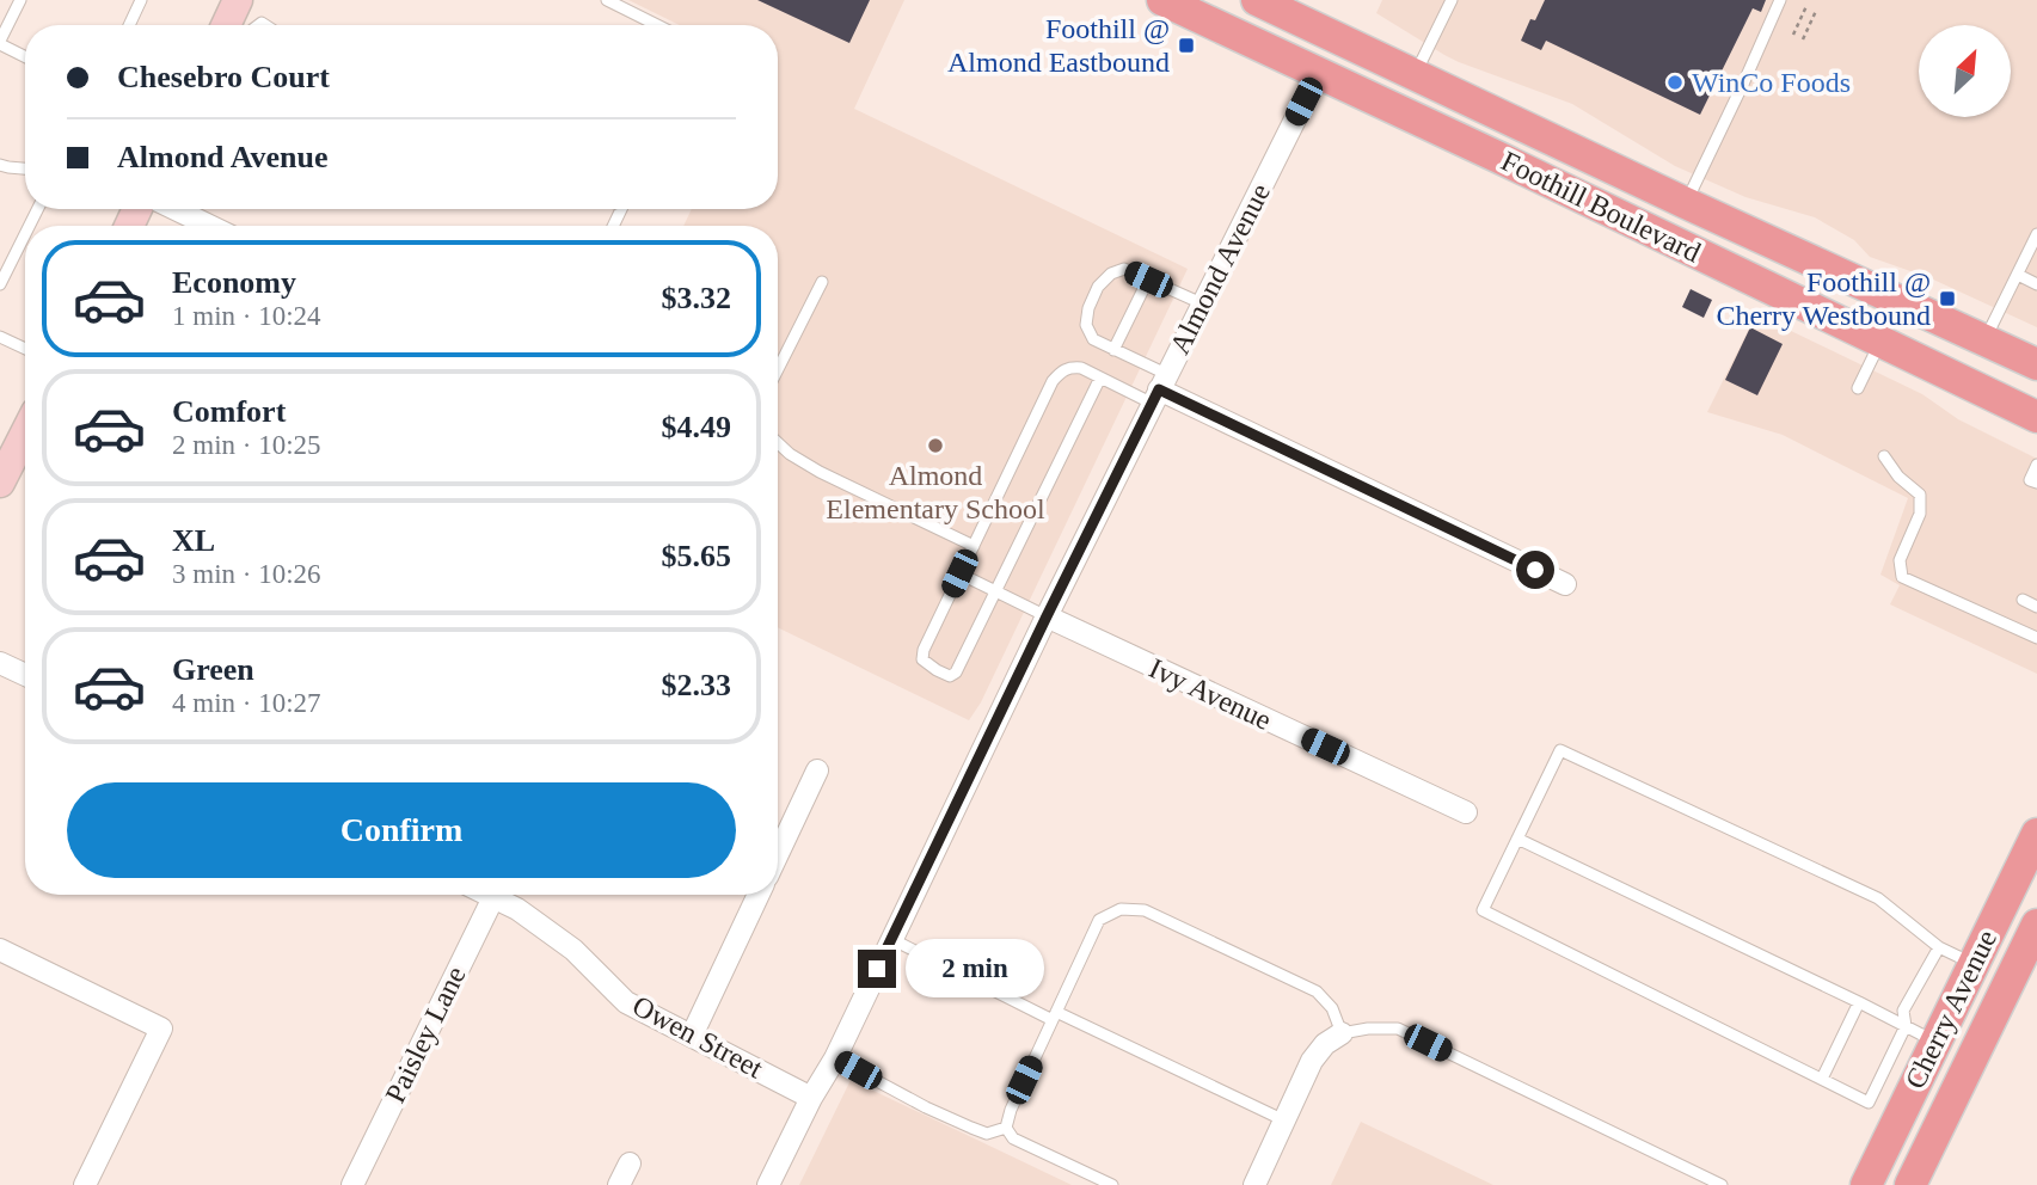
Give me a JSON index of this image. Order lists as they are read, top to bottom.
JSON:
{
  "streets": {
    "main road": ["Foothill Boulevard", "Cherry Avenue"],
    "street": [
      "Almond Avenue",
      "Ivy Avenue",
      "Paisley Lane",
      "Owen Street"
    ]
  },
  "crossings": [
    ["Foothill Boulevard", "Almond Avenue"],
    ["Almond Avenue", "Ivy Avenue"],
    ["Almond Avenue", "Owen Street"]
  ],
  "places": {
    "transit": ["Foothill @ Almond Eastbound", "Foothill @ Cherry Westbound"],
    "other": ["WinCo Foods", "Almond Elementary School"]
  },
  "north": "top right",
  "page": {
    "banner": ["Chesebro Court", "Almond Avenue"],
    "list": [
      {
        "name": "Economy",
        "note": "1 min · 10:24",
        "value": "$3.32"
      },
      {
        "name": "Comfort",
        "note": "2 min · 10:25",
        "value": "$4.49"
      },
      {
        "name": "XL",
        "note": "3 min · 10:26",
        "value": "$5.65"
      },
      {
        "name": "Green",
        "note": "4 min · 10:27",
        "value": "$2.33"
      }
    ],
    "buttons": "Confirm",
    "bubble": "2 min"
  }
}
